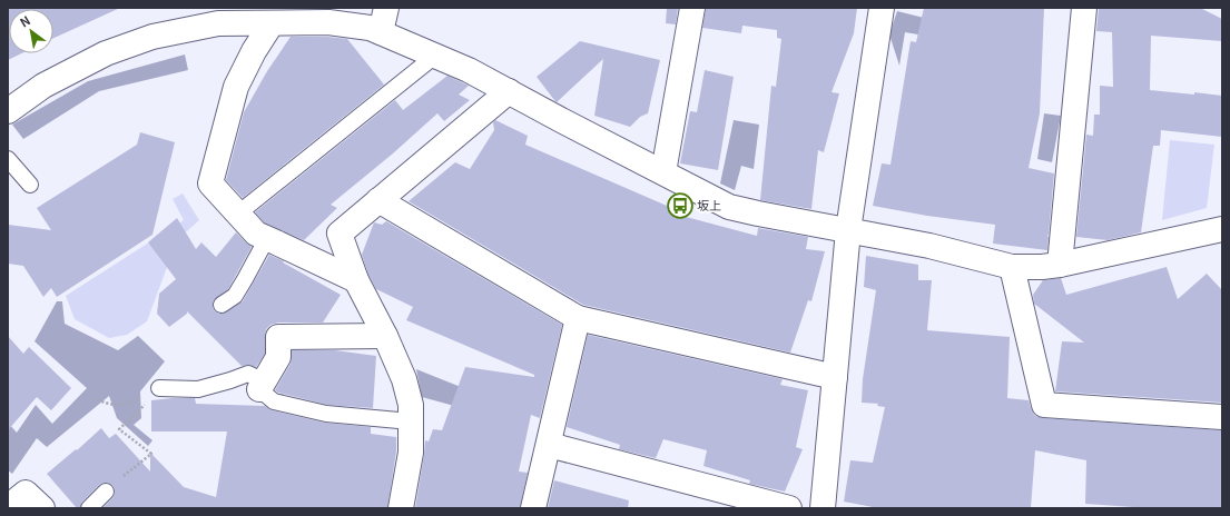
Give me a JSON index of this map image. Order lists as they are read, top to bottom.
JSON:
{
  "places": {
    "bus stop": ["坂上"]
  },
  "north": "top left"
}
